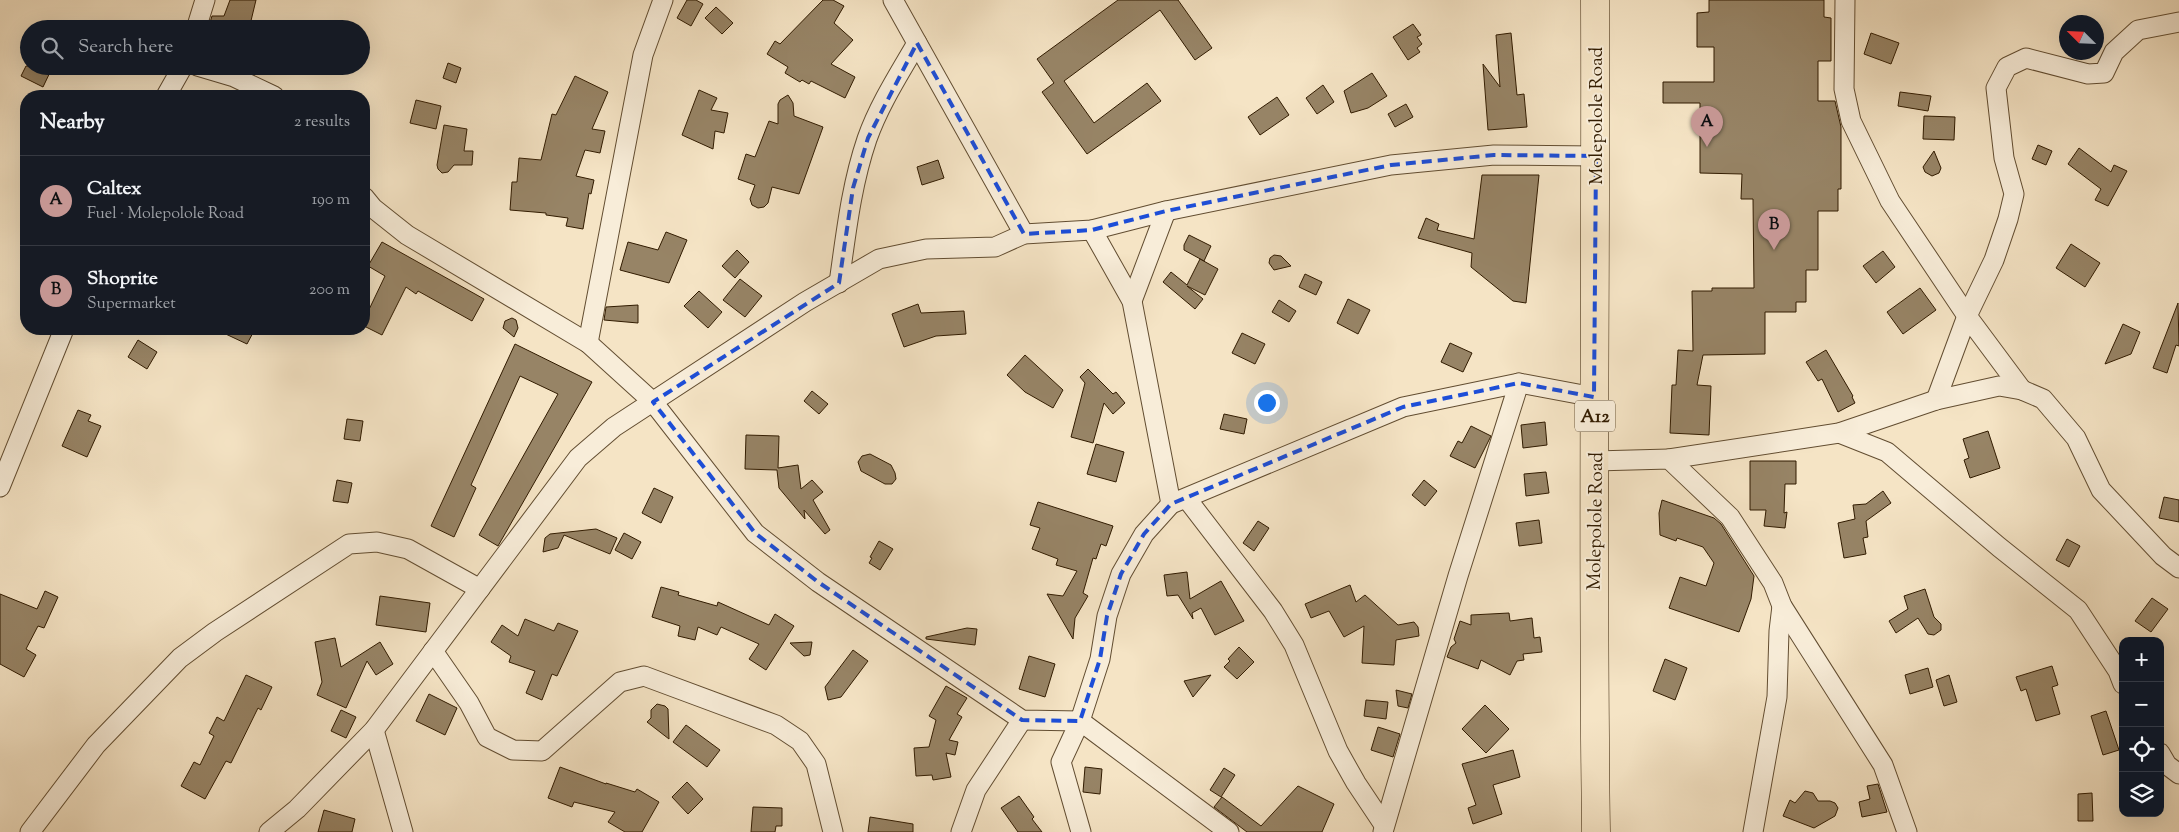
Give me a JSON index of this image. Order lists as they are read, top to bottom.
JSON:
{
  "streets": {
    "main road": ["Molepolole Road", "A12"]
  },
  "north": "top left",
  "page": {
    "search": "Search here",
    "heading": ["Nearby", "2 results"],
    "pins": ["A", "B"],
    "list": [
      {
        "mark": "A",
        "name": "Caltex",
        "note": "Fuel · Molepolole Road",
        "value": "190 m"
      },
      {
        "mark": "B",
        "name": "Shoprite",
        "note": "Supermarket",
        "value": "200 m"
      }
    ],
    "map_buttons": ["+", "−"]
  }
}
